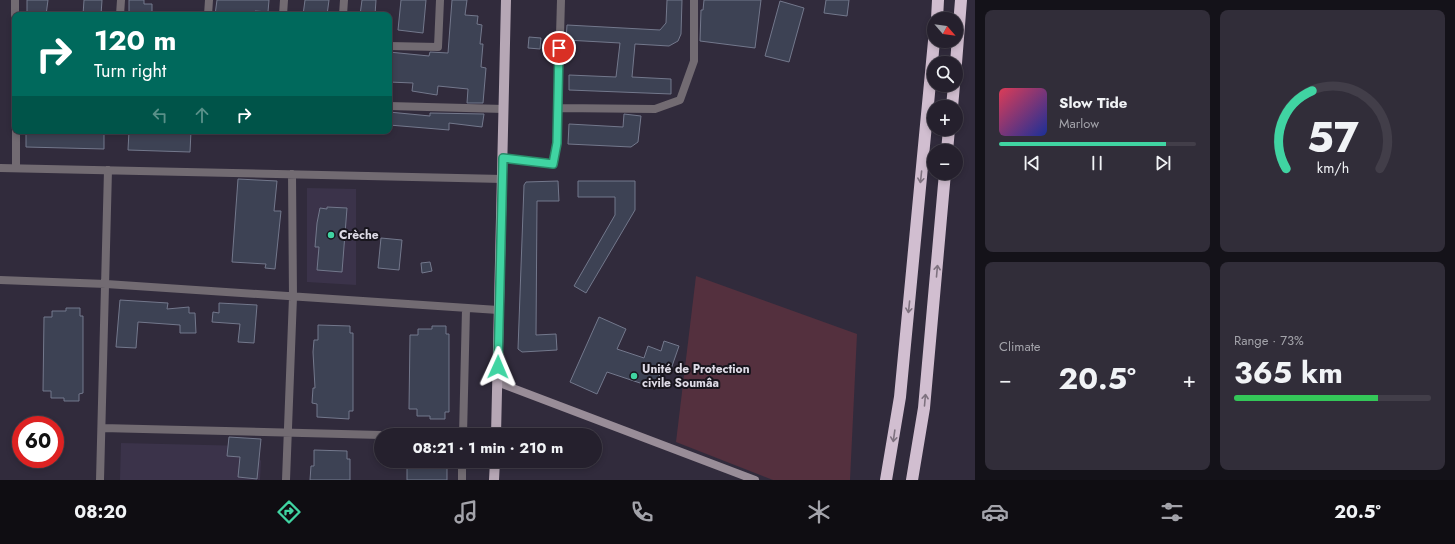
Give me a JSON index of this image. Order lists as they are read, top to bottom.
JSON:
{
  "places": ["Crèche", "Unité de Protection civile Soumâa"],
  "north": "bottom right",
  "page": {
    "map_buttons": ["+", "−"],
    "turn": ["120 m", "Turn right"],
    "song": ["Slow Tide", "Marlow"],
    "tile": [
      "Climate",
      ["Range · 73%", "365 km"]
    ],
    "heat": ["−", "20.5°", "+"],
    "limit": "60",
    "trip": "08:21 · 1 min · 210 m",
    "tabs": ["08:20", "20.5°"],
    "gauge": ["57", "km/h"]
  }
}
